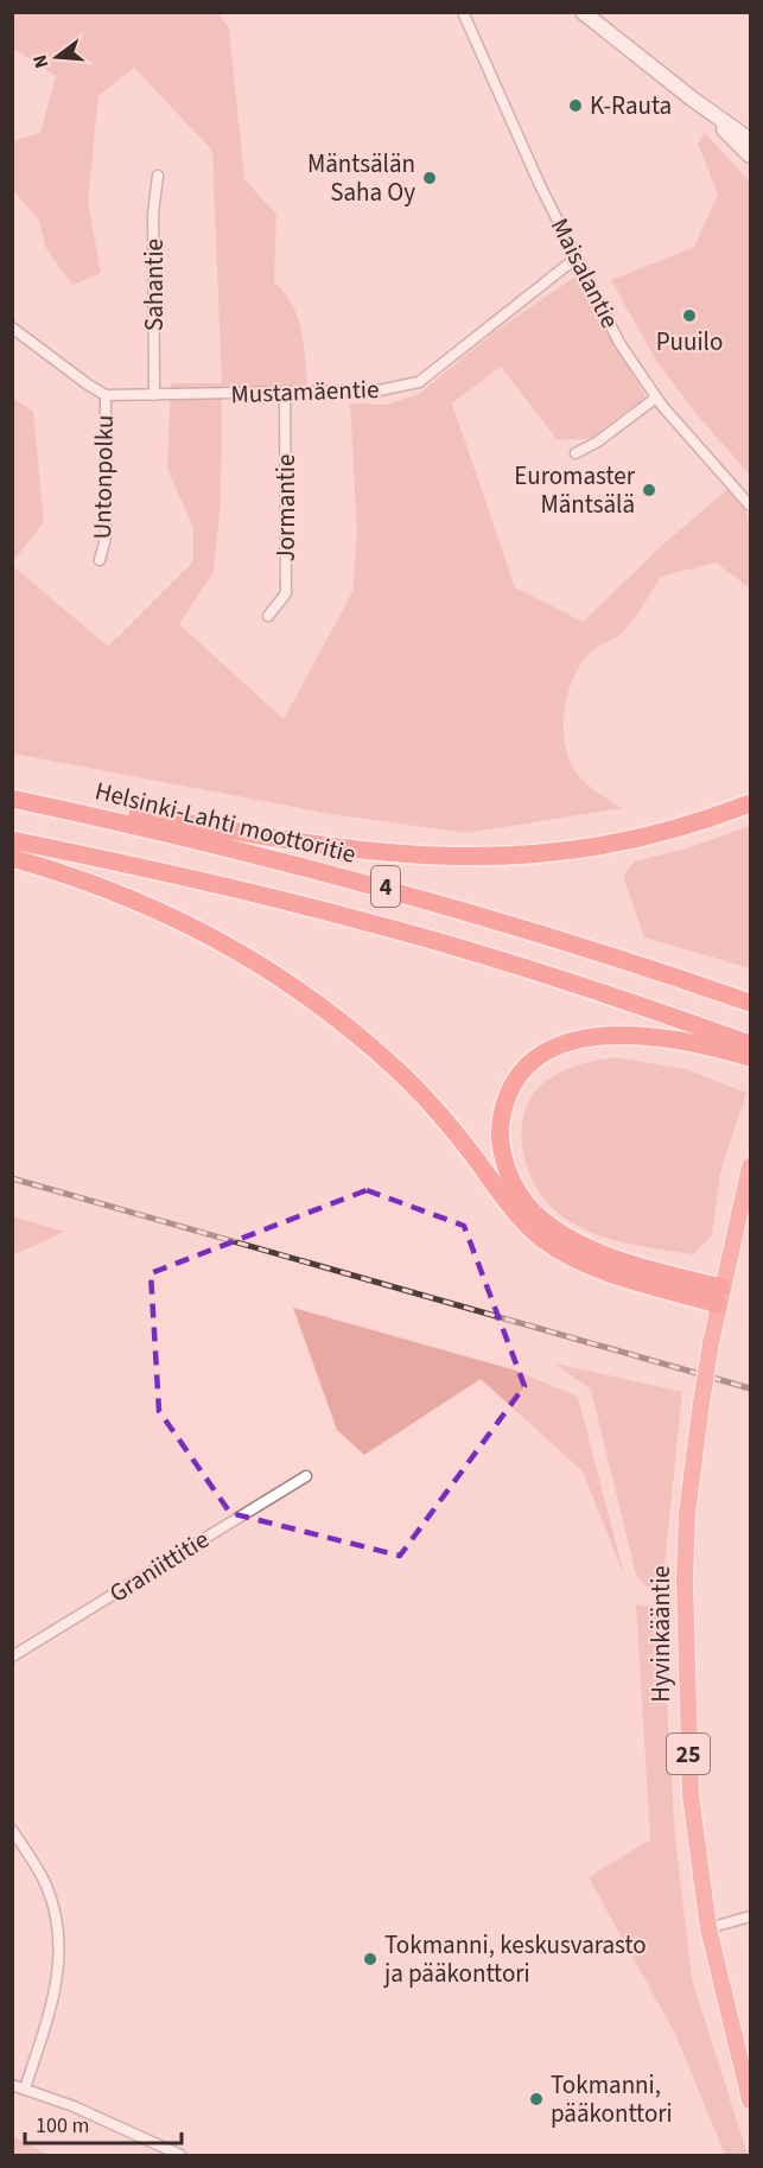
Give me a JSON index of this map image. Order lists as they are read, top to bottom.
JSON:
{
  "streets": {
    "highway": [
      "Helsinki-Lahti moottoritie",
      "4",
      "Hyvinkääntie",
      "25"
    ],
    "street": [
      "Maisalantie",
      "Sahantie",
      "Mustamäentie",
      "Untonpolku",
      "Jormantie",
      "Graniittitie"
    ]
  },
  "crossings": [
    ["Maisalantie", "Mustamäentie"],
    ["Sahantie", "Mustamäentie"],
    ["Mustamäentie", "Untonpolku"],
    ["Mustamäentie", "Jormantie"]
  ],
  "places": [
    "K-Rauta",
    "Mäntsälän Saha Oy",
    "Puuilo",
    "Euromaster Mäntsälä",
    "Tokmanni, keskusvarasto ja pääkonttori",
    "Tokmanni, pääkonttori"
  ],
  "scale_bar": "100 m",
  "north": "left"
}
